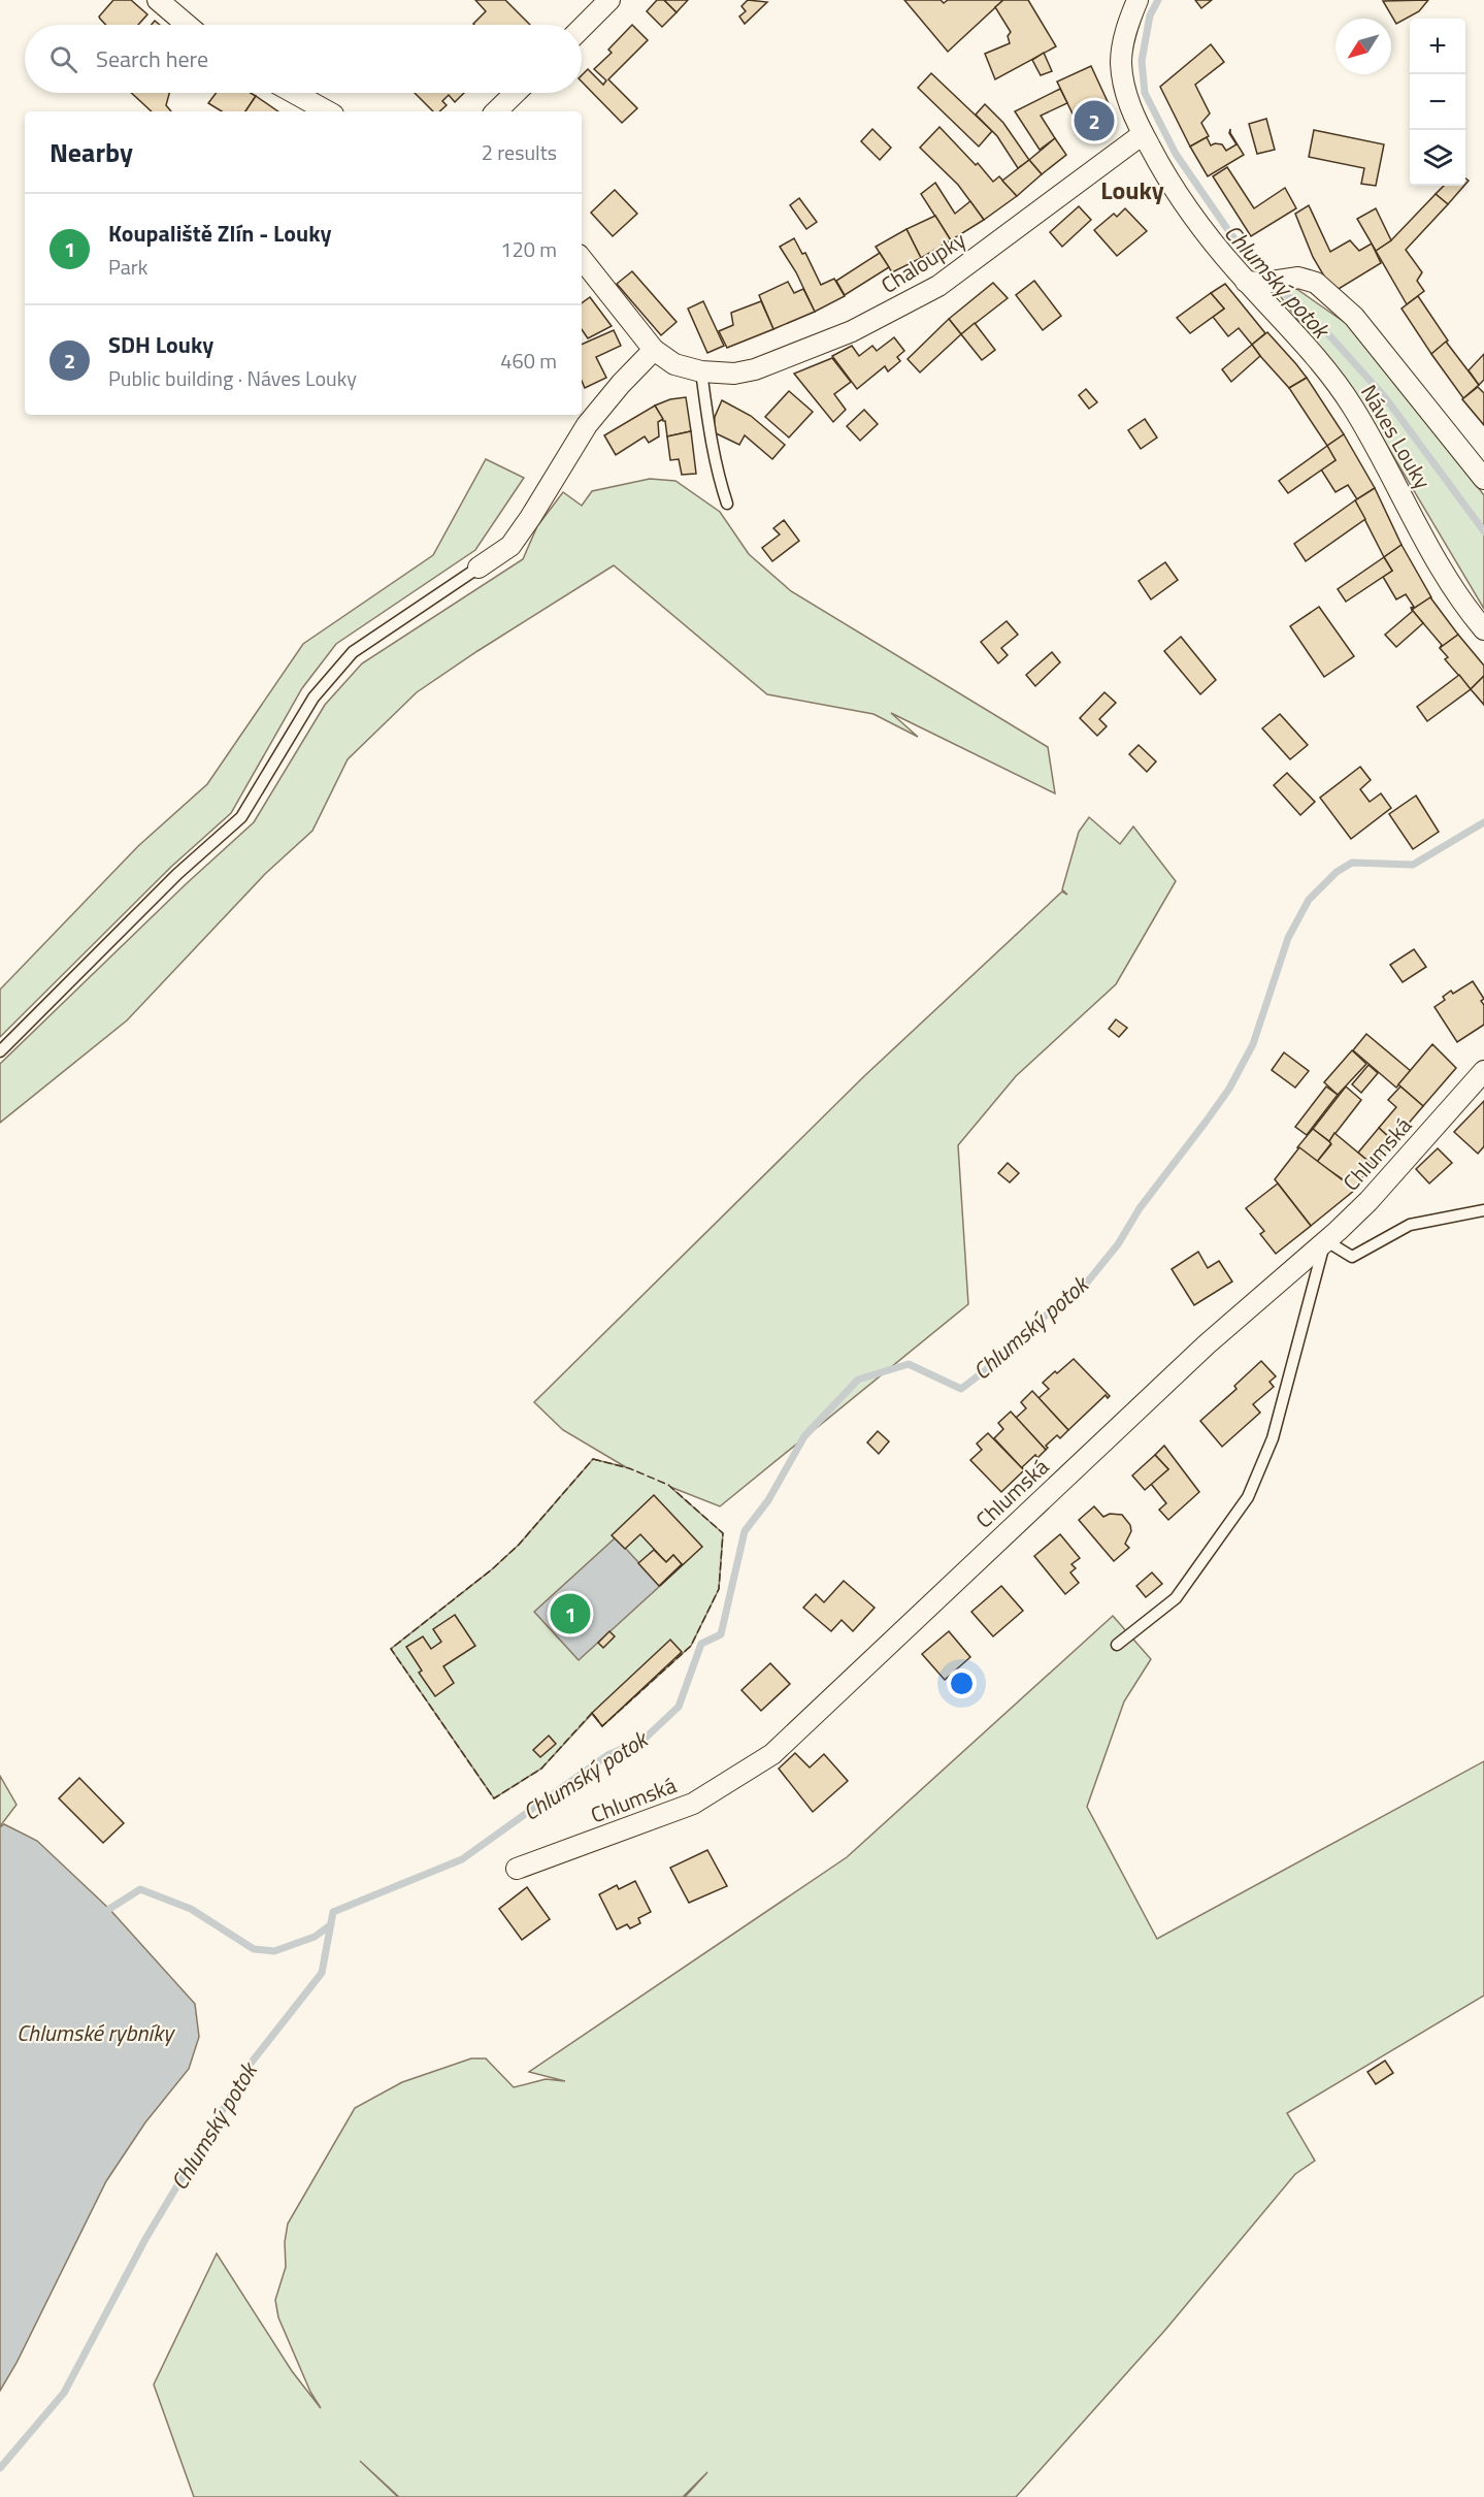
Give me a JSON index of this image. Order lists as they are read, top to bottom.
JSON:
{
  "streets": {
    "street": ["Chaloupky", "Náves Louky", "Chlumská"]
  },
  "crossings": [
    ["Chaloupky", "Náves Louky"]
  ],
  "districts": ["Louky"],
  "water": ["Chlumský potok", "Chlumské rybníky"],
  "north": "bottom left",
  "page": {
    "map_buttons": ["+", "−"],
    "search": "Search here",
    "pins": ["2", "1"],
    "heading": ["Nearby", "2 results"],
    "list": [
      {
        "mark": "1",
        "name": "Koupaliště Zlín - Louky",
        "note": "Park",
        "value": "120 m"
      },
      {
        "mark": "2",
        "name": "SDH Louky",
        "note": "Public building · Náves Louky",
        "value": "460 m"
      }
    ]
  }
}
